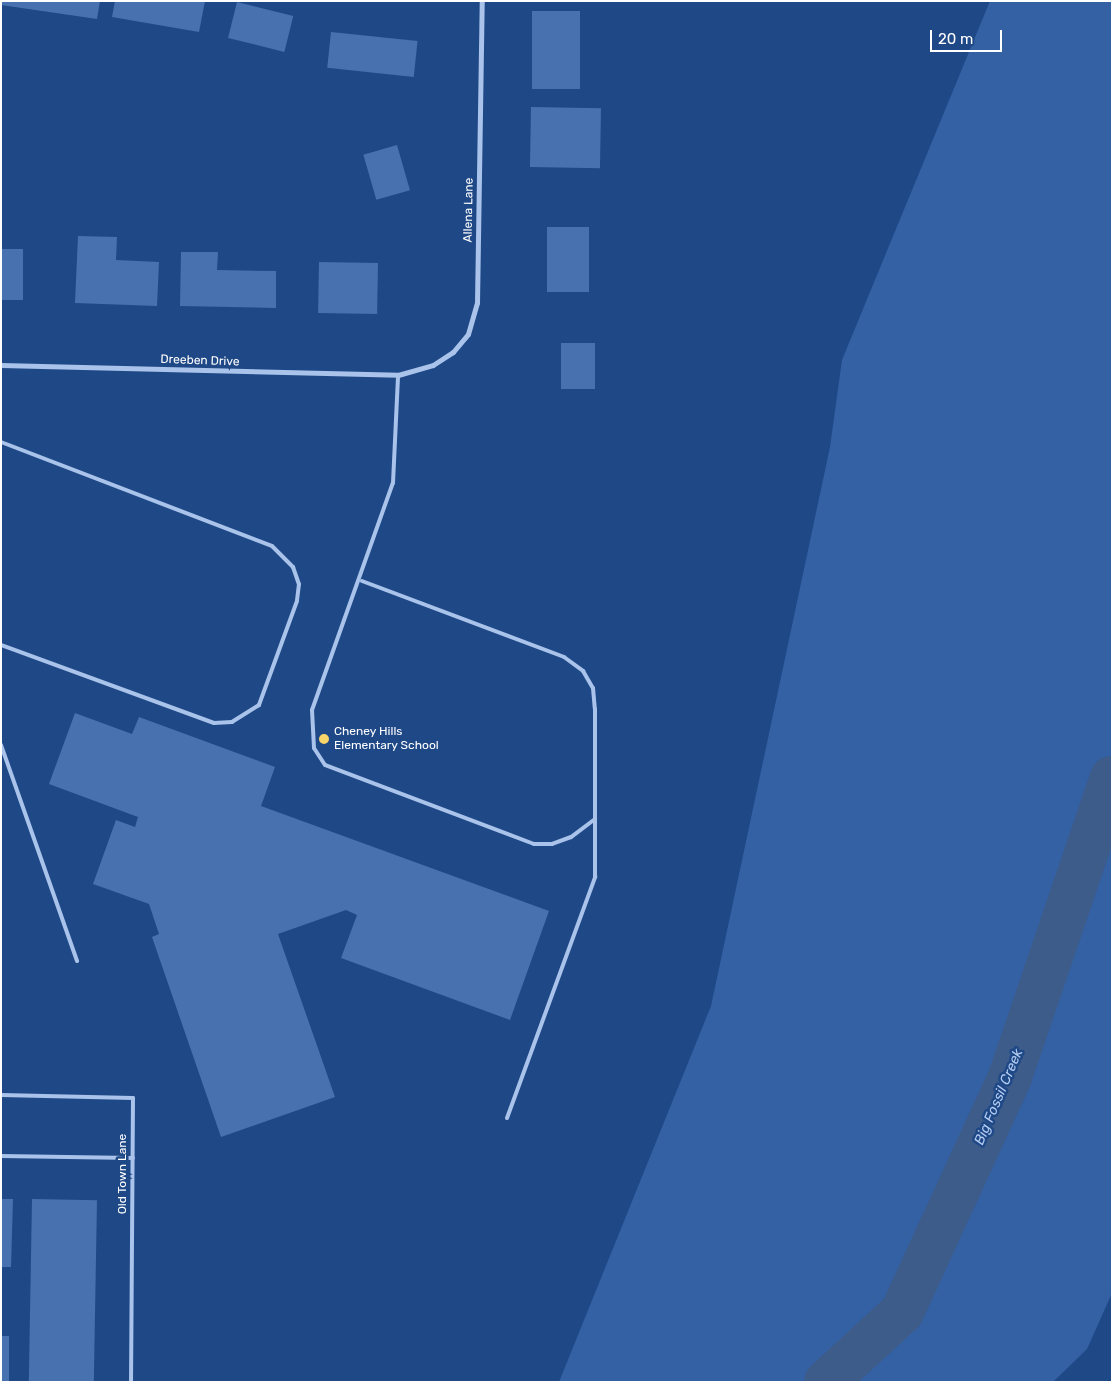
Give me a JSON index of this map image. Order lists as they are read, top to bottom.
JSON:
{
  "streets": {
    "street": ["Allena Lane", "Dreeben Drive"],
    "lane": ["Old Town Lane"]
  },
  "crossings": [
    ["Allena Lane", "Dreeben Drive"]
  ],
  "water": ["Big Fossil Creek"],
  "places": ["Cheney Hills Elementary School"],
  "scale_bar": "20 m"
}
